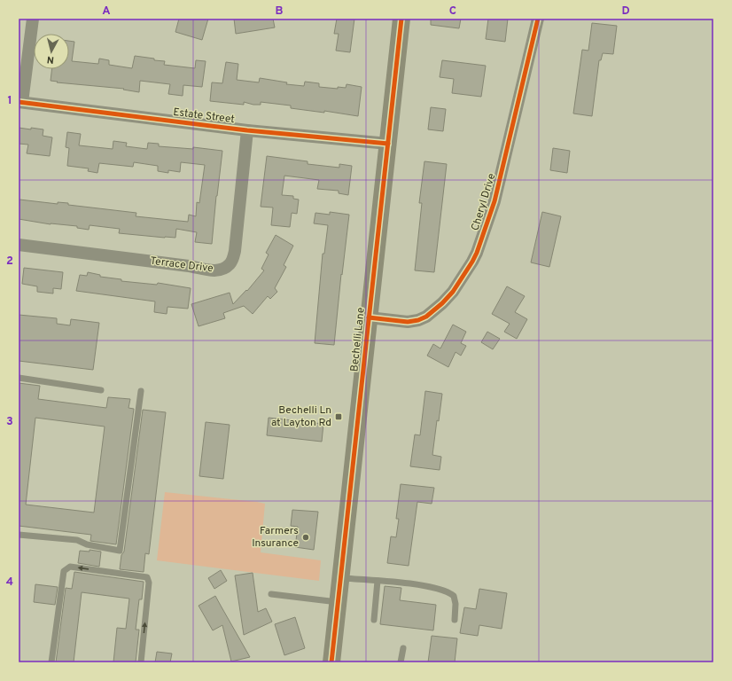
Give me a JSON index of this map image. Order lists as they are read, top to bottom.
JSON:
{
  "streets": {
    "main road": ["Bechelli Lane"],
    "street": ["Estate Street", "Cheryl Drive", "Terrace Drive"]
  },
  "crossings": [
    ["Estate Street", "Terrace Drive"],
    ["Estate Street", "Bechelli Lane"],
    ["Cheryl Drive", "Bechelli Lane"]
  ],
  "places": {
    "transit": ["Bechelli Ln at Layton Rd"],
    "other": ["Farmers Insurance"]
  },
  "north": "bottom",
  "grid": {
    "columns": [
      "A",
      "B",
      "C",
      "D"
    ],
    "rows": [
      "1",
      "2",
      "3",
      "4"
    ]
  }
}
